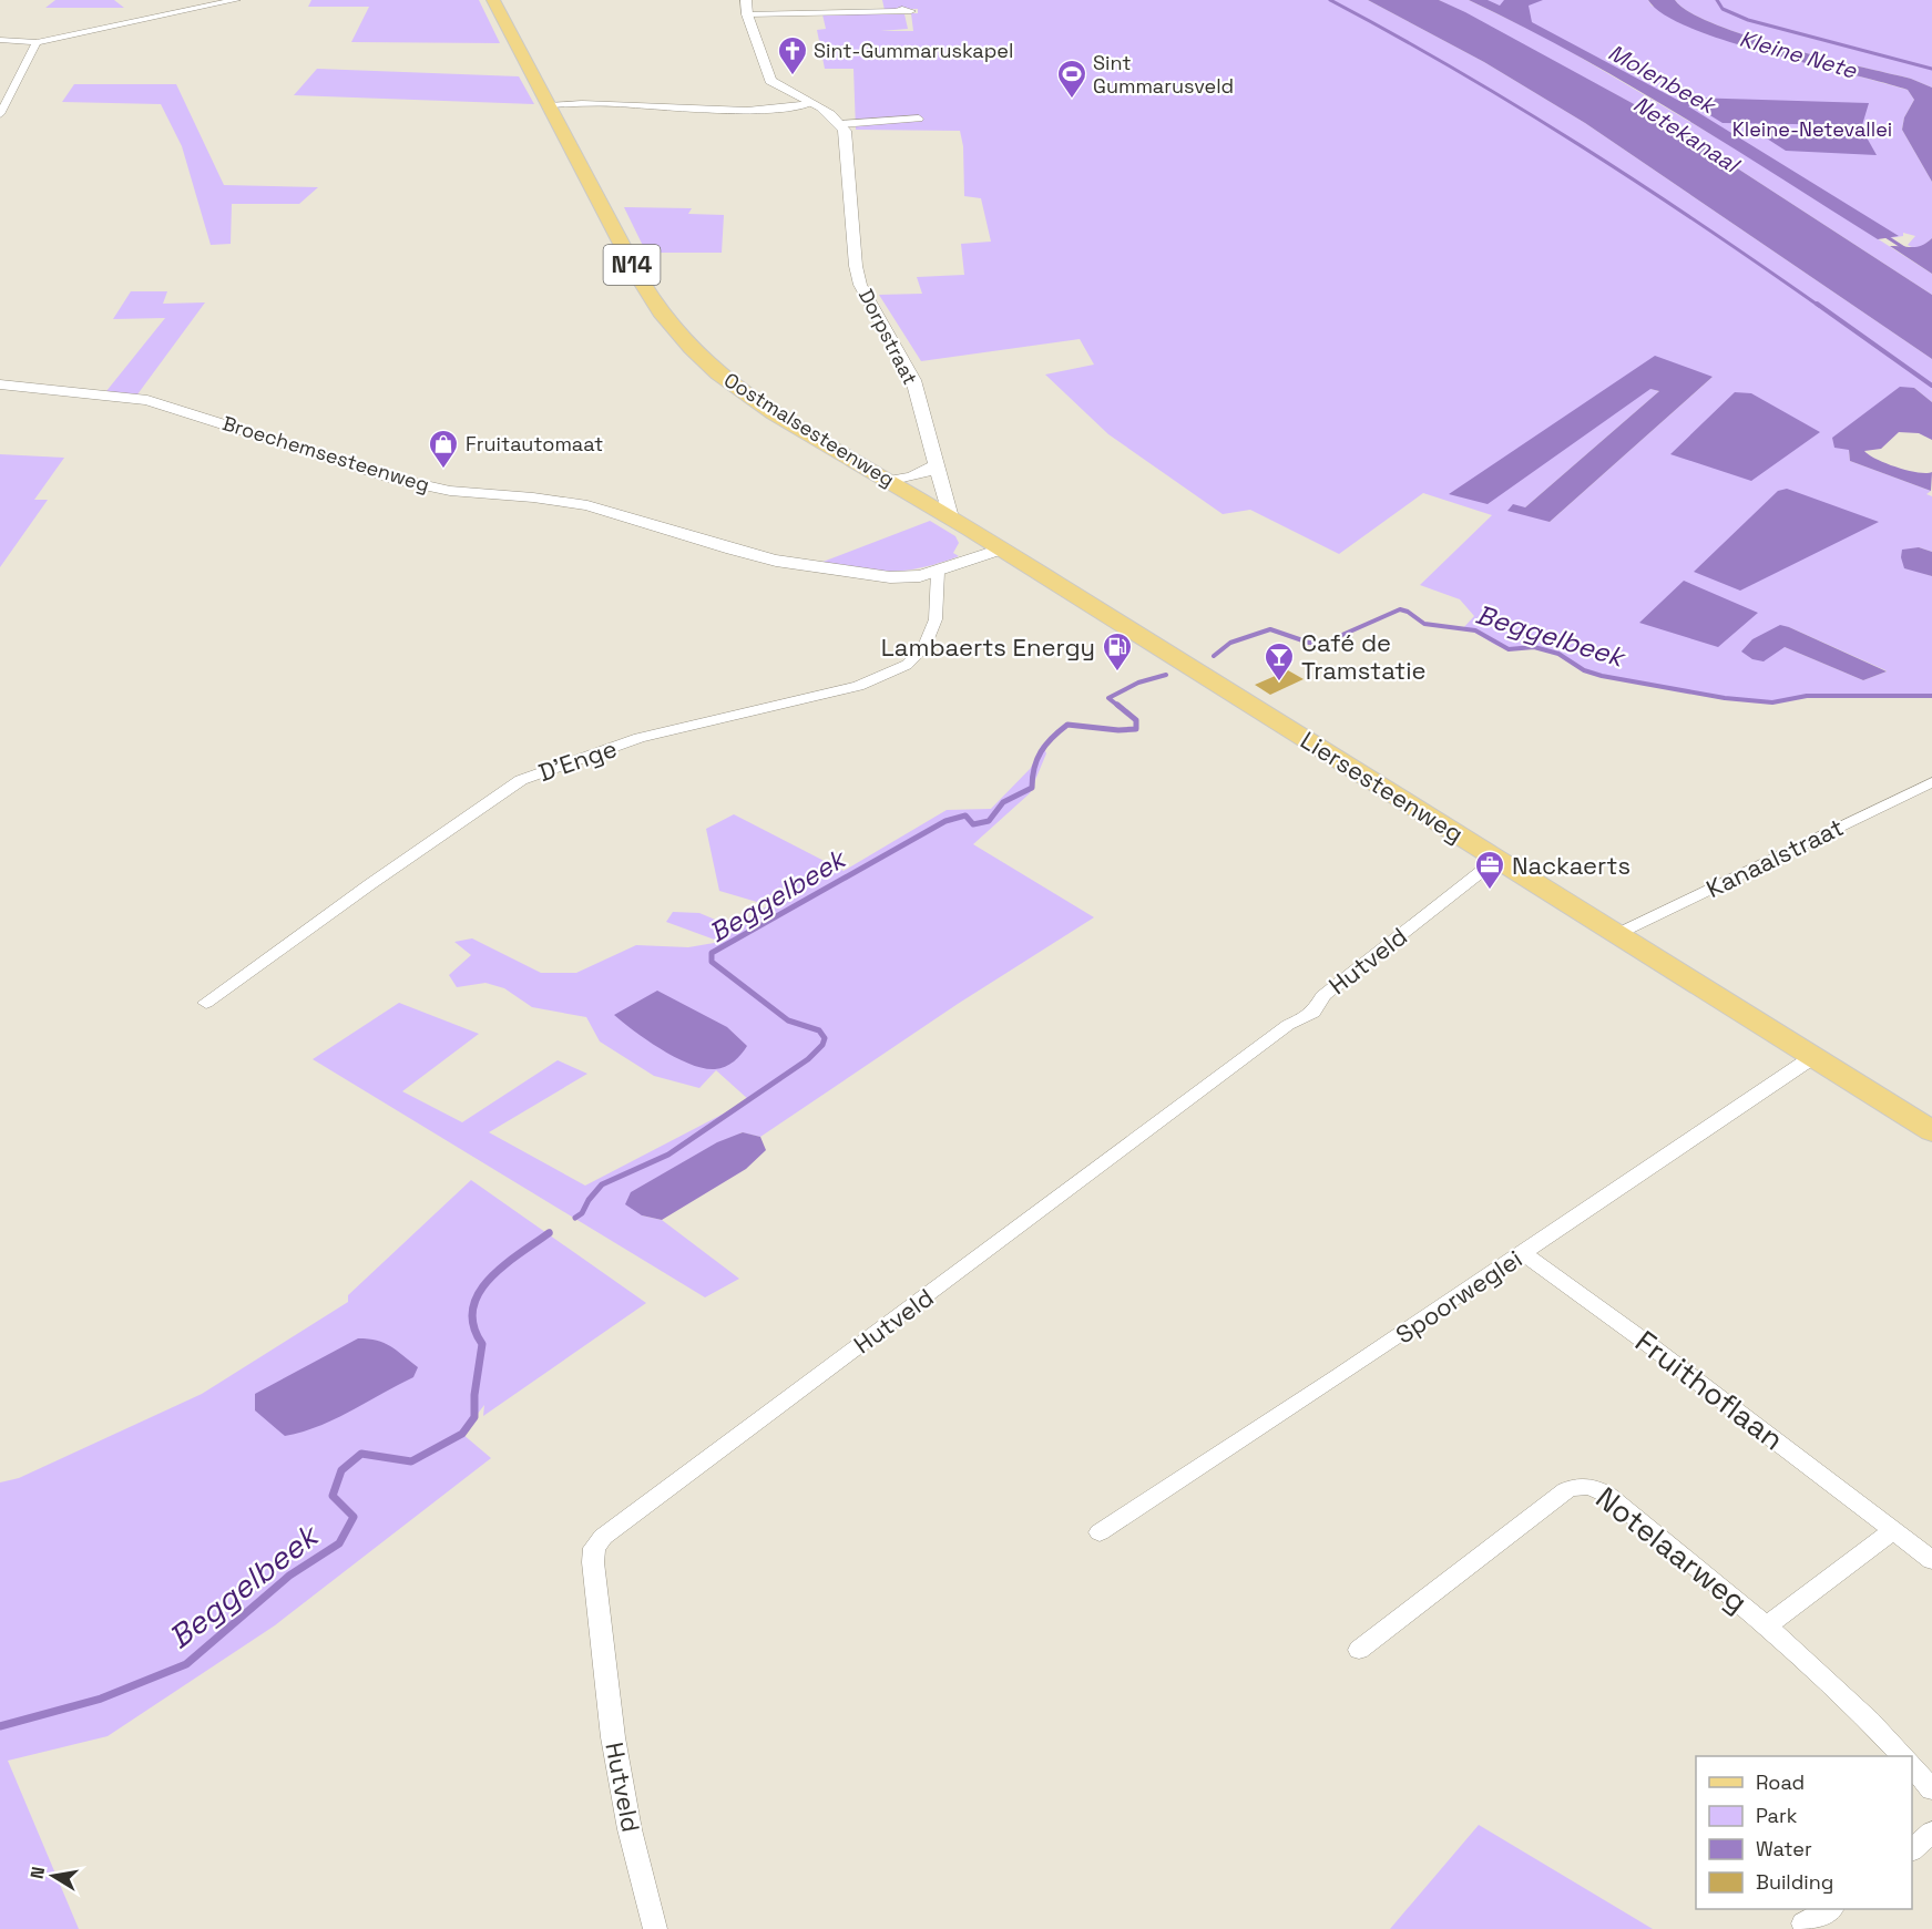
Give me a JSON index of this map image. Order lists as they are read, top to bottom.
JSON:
{
  "streets": {
    "main road": ["N14", "Oostmalsesteenweg", "Liersesteenweg"],
    "street": [
      "Dorpstraat",
      "Broechemsesteenweg",
      "D'Enge",
      "Kanaalstraat",
      "Hutveld",
      "Spoorweglei",
      "Fruithoflaan",
      "Notelaarweg"
    ]
  },
  "crossings": [
    ["Dorpstraat", "Oostmalsesteenweg"],
    ["Oostmalsesteenweg", "Broechemsesteenweg"],
    ["Oostmalsesteenweg", "Liersesteenweg"],
    ["Broechemsesteenweg", "D'Enge"],
    ["Broechemsesteenweg", "Liersesteenweg"],
    ["Liersesteenweg", "Kanaalstraat"],
    ["Liersesteenweg", "Hutveld"],
    ["Liersesteenweg", "Spoorweglei"],
    ["Spoorweglei", "Fruithoflaan"]
  ],
  "water": [
    "Kleine Nete",
    "Molenbeek",
    "Netekanaal",
    "Beggelbeek"
  ],
  "parks": ["Kleine-Netevallei"],
  "places": {
    "church": ["Sint-Gummaruskapel"],
    "sports": ["Sint Gummarusveld"],
    "shop": ["Fruitautomaat"],
    "fuel station": ["Lambaerts Energy"],
    "bar": ["Café de Tramstatie"],
    "office": ["Nackaerts"]
  },
  "legend": [
    "Road",
    "Park",
    "Water",
    "Building"
  ],
  "north": "left"
}
